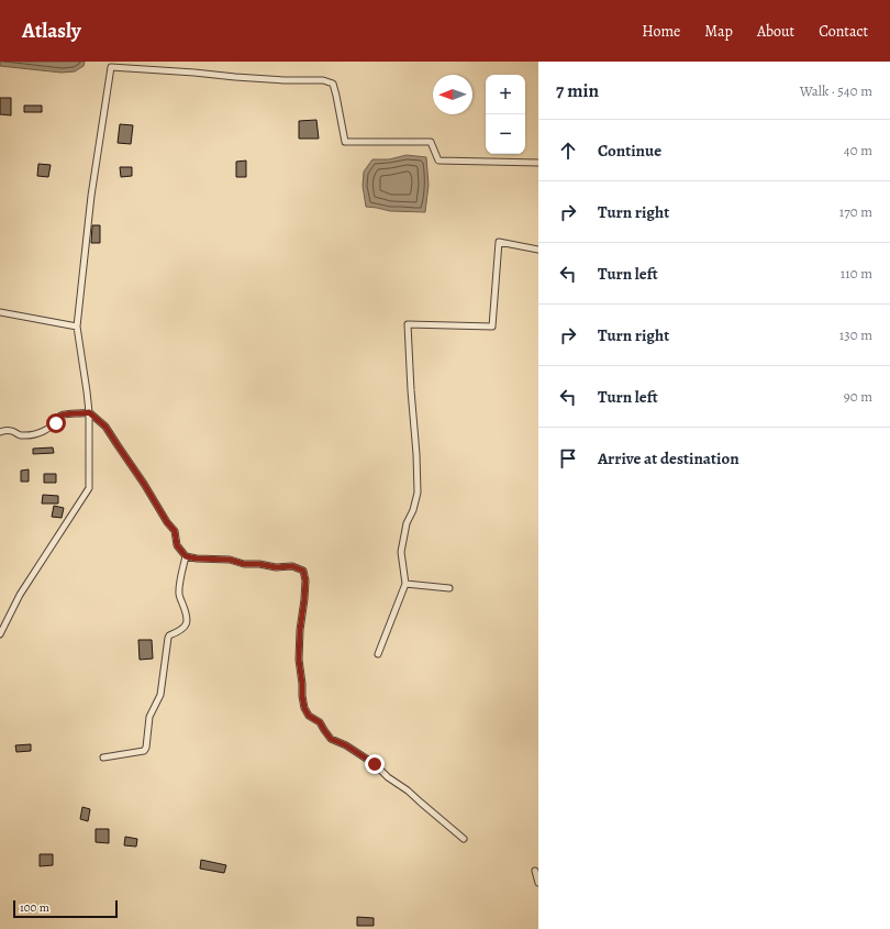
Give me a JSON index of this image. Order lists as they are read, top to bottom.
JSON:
{
  "scale_bar": "100 m",
  "north": "left",
  "page": {
    "header": "Atlasly",
    "nav": [
      "Home",
      "Map",
      "About",
      "Contact"
    ],
    "heading": ["7 min", "Walk · 540 m"],
    "map_buttons": ["+", "−"],
    "list": [
      ["Continue", "40 m"],
      ["Turn right", "170 m"],
      ["Turn left", "110 m"],
      ["Turn right", "130 m"],
      ["Turn left", "90 m"],
      "Arrive at destination"
    ],
    "scale": "100 m"
  }
}
